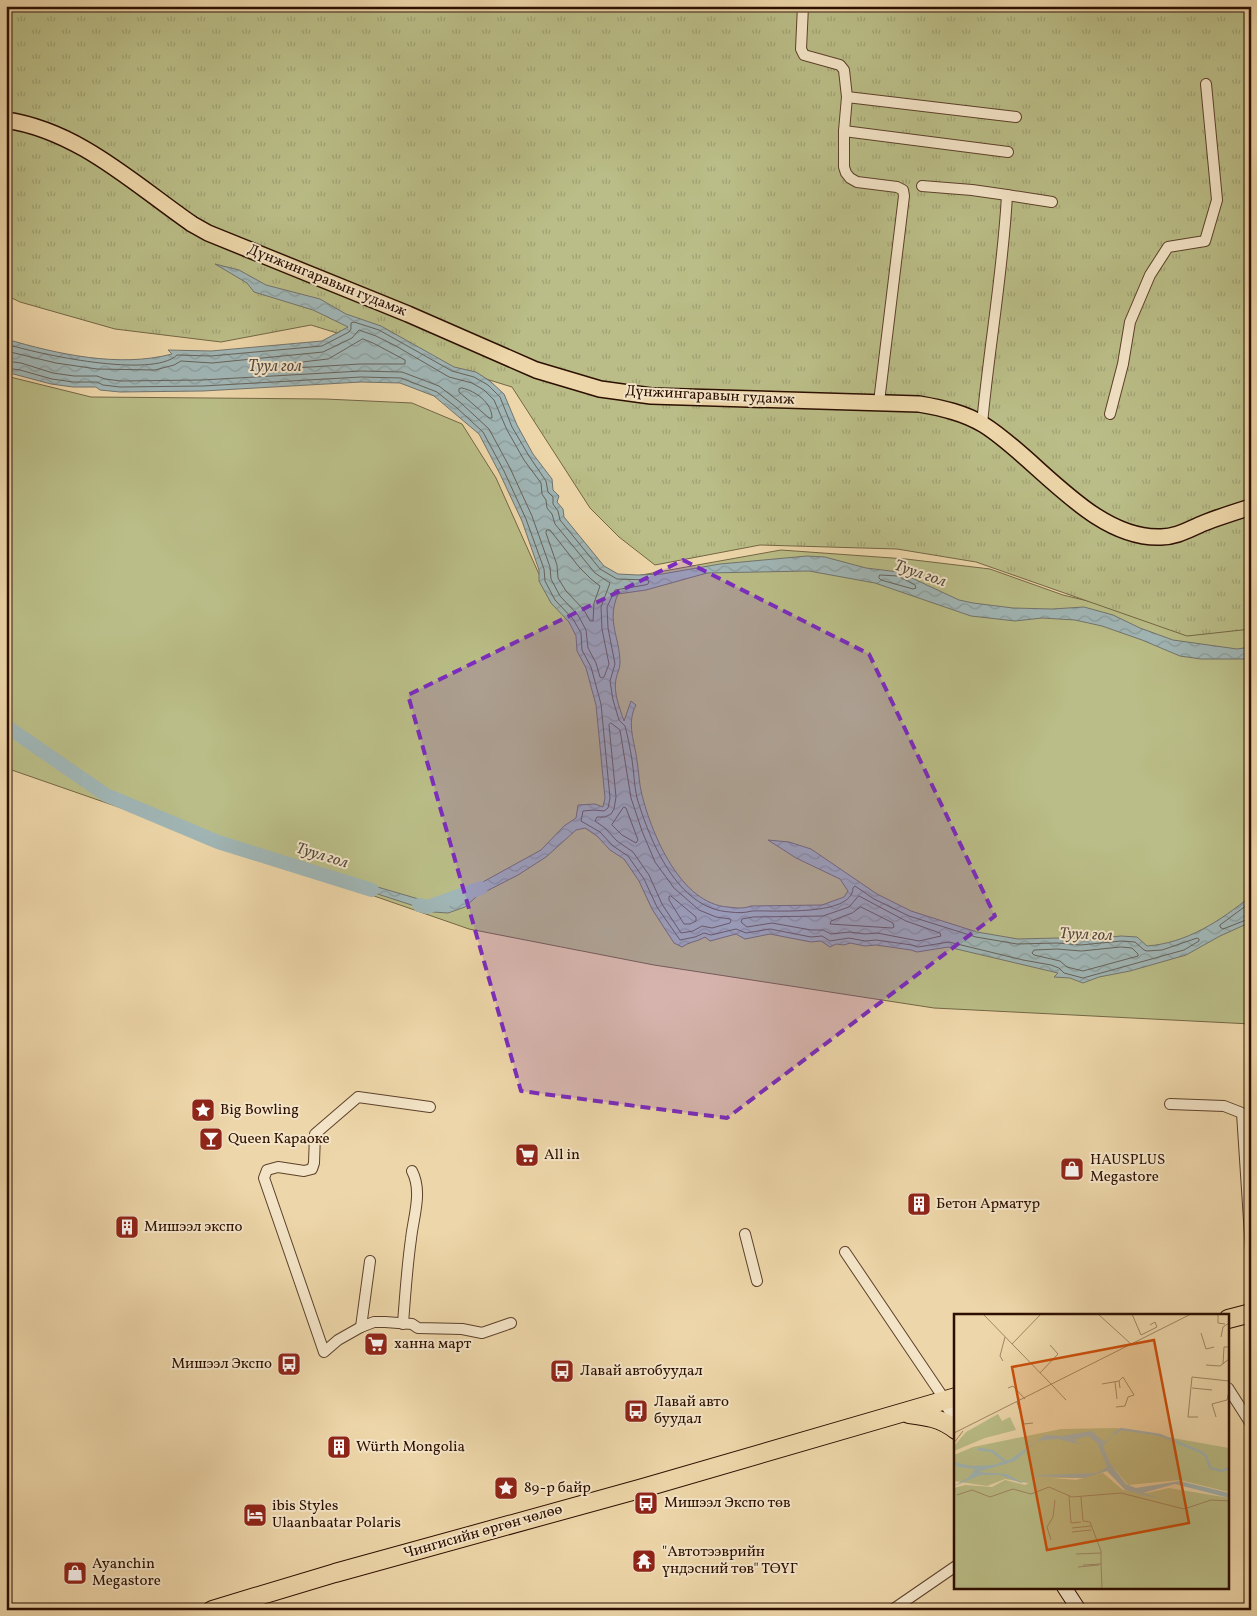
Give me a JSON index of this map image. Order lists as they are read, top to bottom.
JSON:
{
  "streets": {
    "highway": ["Чингисийн өргөн чөлөө"],
    "main road": ["Дүнжингаравын гудамж"]
  },
  "water": ["Туул гол"],
  "places": {
    "place": ["Big Bowling", "89-р байр"],
    "bar": ["Queen Караоке"],
    "supermarket": ["All in", "ханна март"],
    "shop": ["HAUSPLUS Megastore", "Ayanchin Megastore"],
    "building": ["Бетон Арматур", "Мишээл экспо", "Würth Mongolia"],
    "bus stop": [
      "Мишээл Экспо",
      "Лавай автобуудал",
      "Лавай авто буудал",
      "Мишээл Экспо төв"
    ],
    "hotel": ["ibis Styles Ulaanbaatar Polaris"],
    "temple": ["\"Автотээврийн үндэсний төв\" ТӨҮГ"]
  }
}
